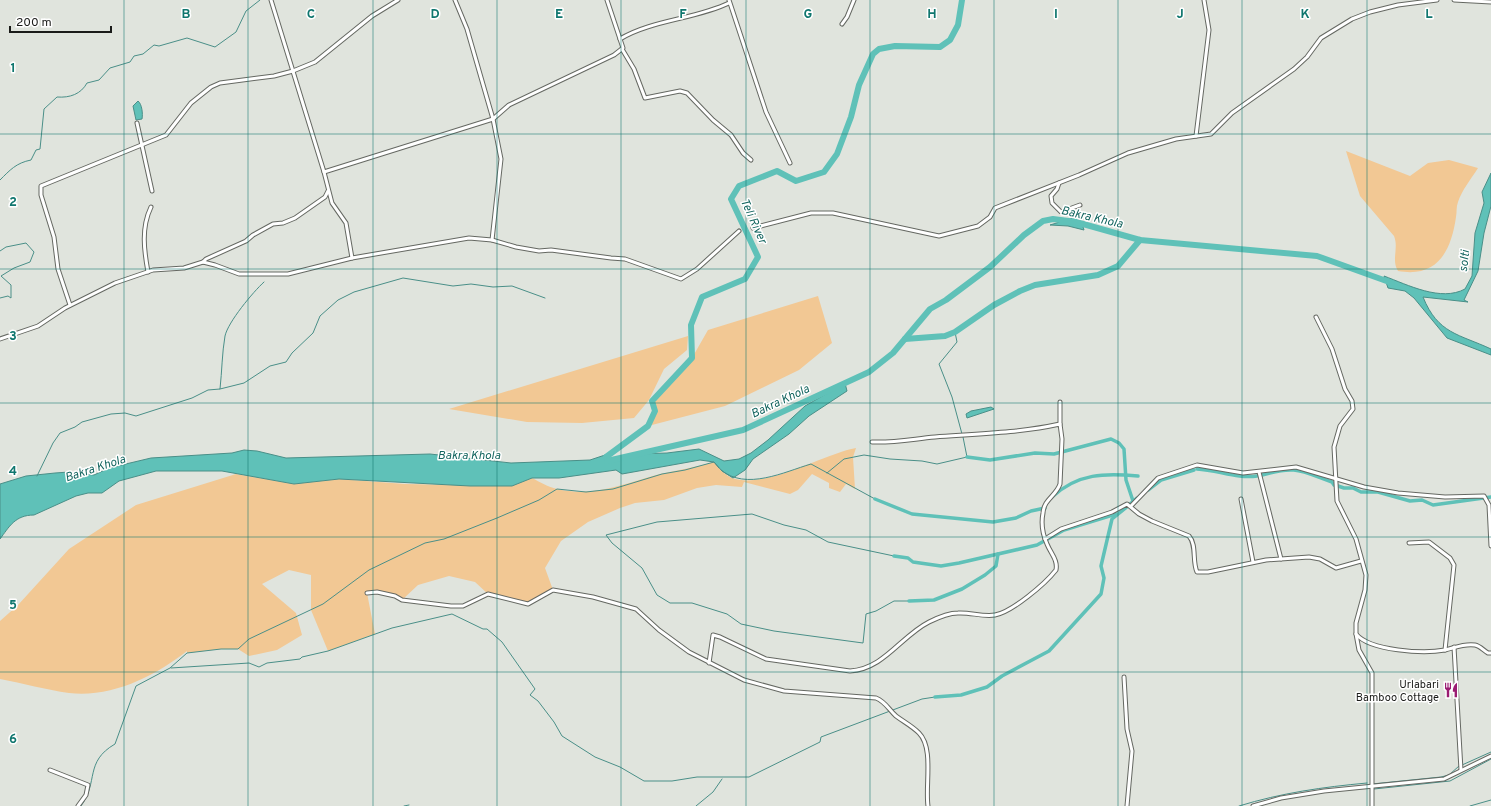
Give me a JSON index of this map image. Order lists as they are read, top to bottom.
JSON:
{
  "water": ["Bakra Khola", "Teli River", "solti"],
  "places": {
    "restaurant": ["Urlabari Bamboo Cottage"]
  },
  "scale_bar": "200 m",
  "grid": {
    "columns": [
      "B",
      "C",
      "D",
      "E",
      "F",
      "G",
      "H",
      "I",
      "J",
      "K",
      "L"
    ],
    "rows": [
      "1",
      "2",
      "3",
      "4",
      "5",
      "6"
    ]
  }
}
